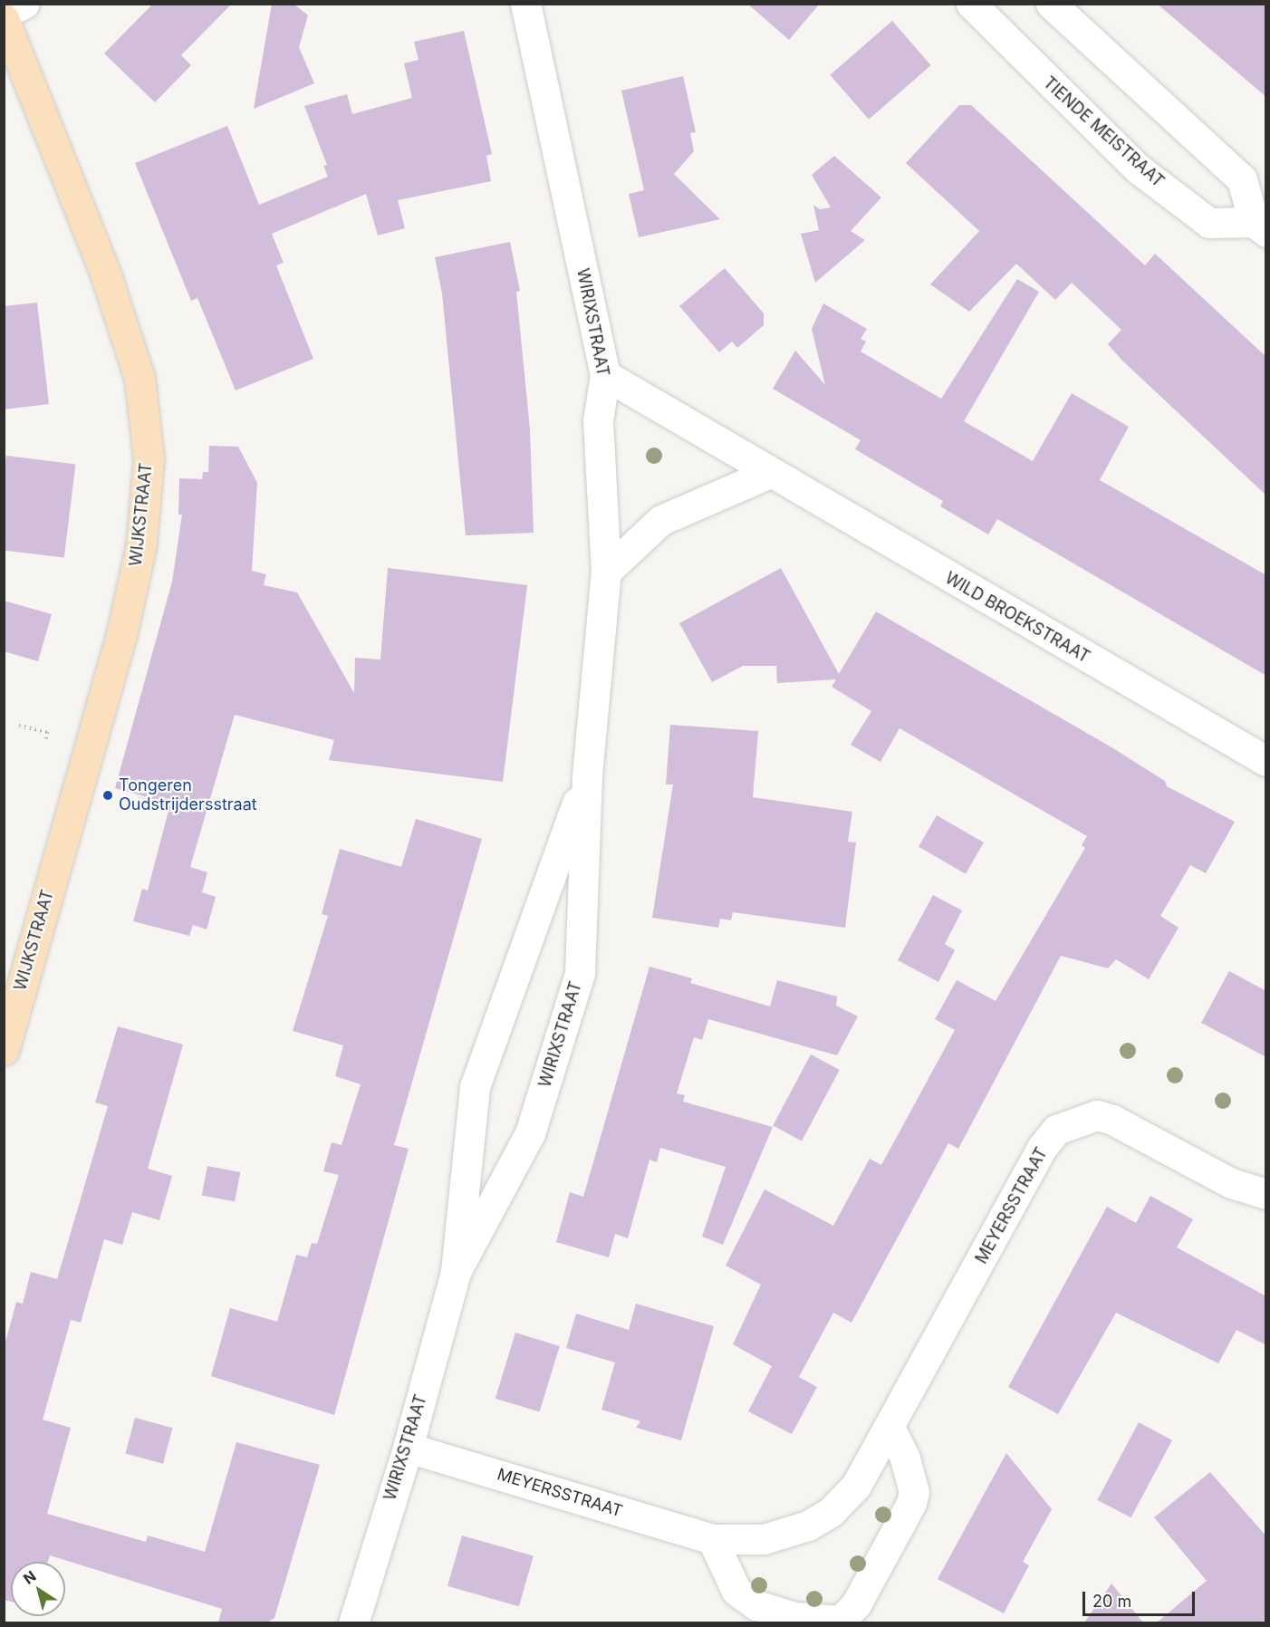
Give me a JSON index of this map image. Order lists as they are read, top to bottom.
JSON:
{
  "streets": {
    "street": [
      "TIENDE MEISTRAAT",
      "WIRIXSTRAAT",
      "WIJKSTRAAT",
      "WILD BROEKSTRAAT",
      "MEYERSSTRAAT"
    ]
  },
  "crossings": [
    ["WIRIXSTRAAT", "WILD BROEKSTRAAT"],
    ["WIRIXSTRAAT", "MEYERSSTRAAT"]
  ],
  "places": ["Tongeren Oudstrijdersstraat"],
  "scale_bar": "20 m",
  "north": "top left"
}
